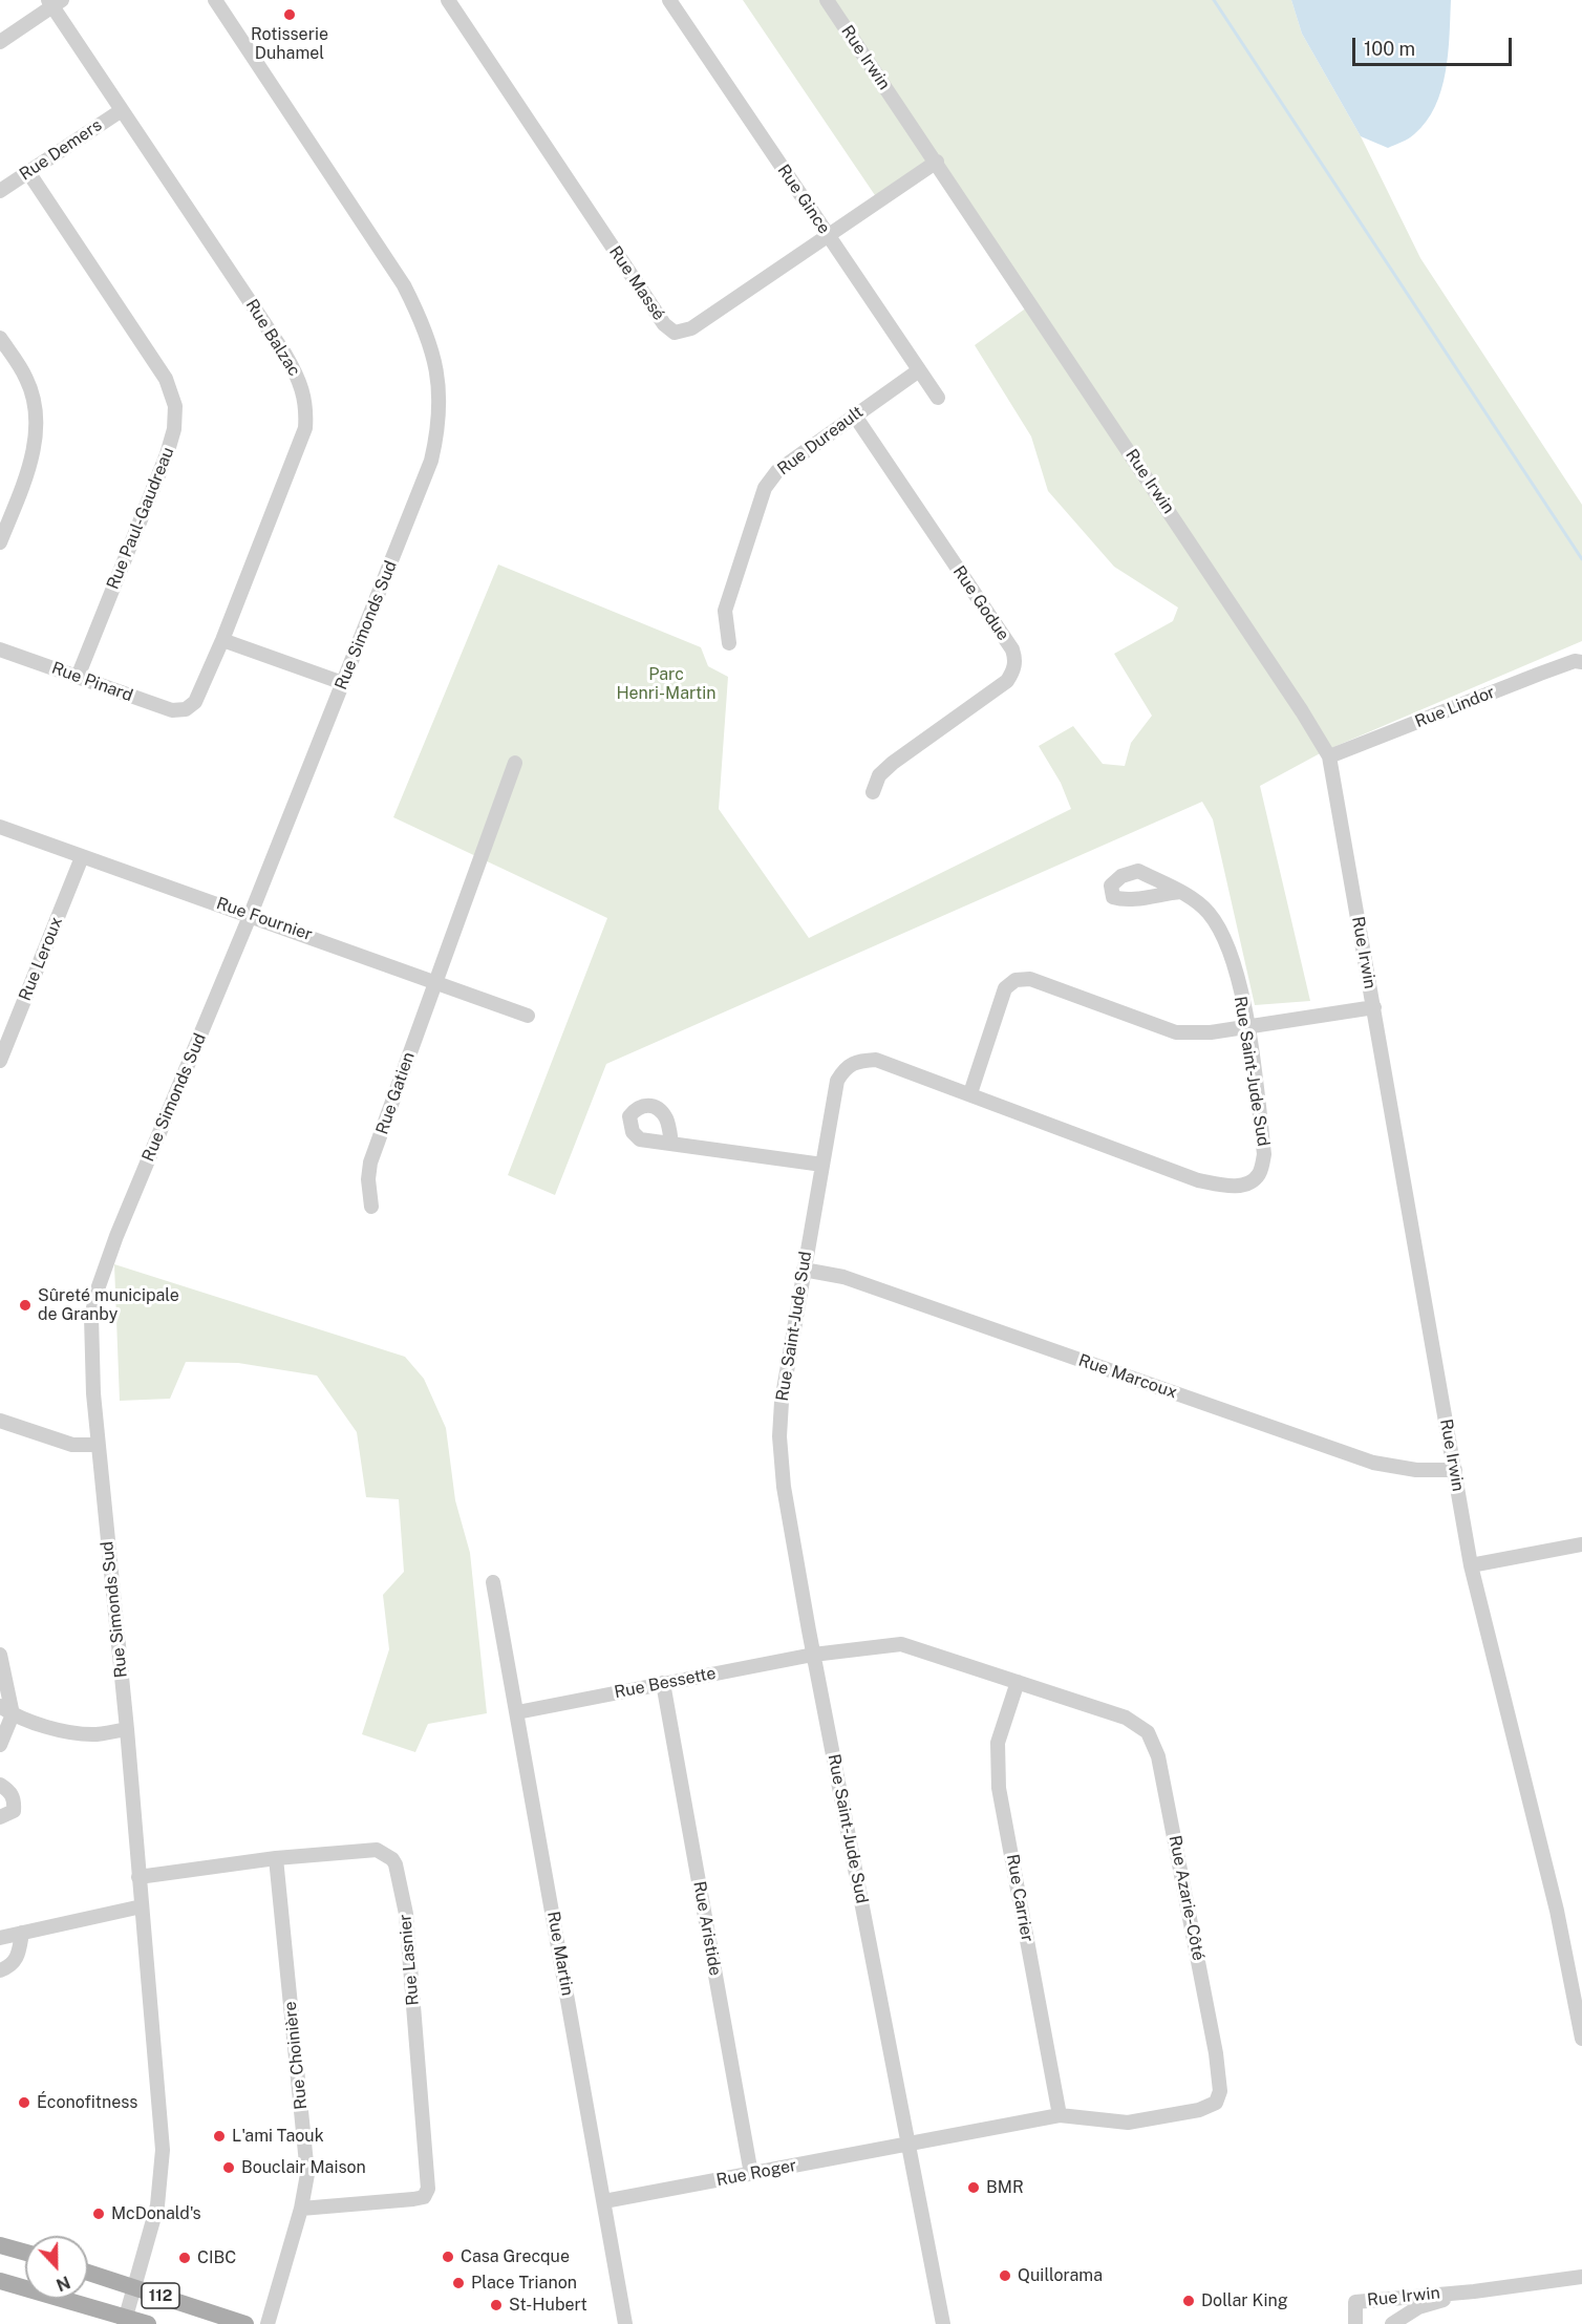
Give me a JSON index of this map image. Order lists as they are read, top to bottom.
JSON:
{
  "streets": {
    "main road": ["112"],
    "street": [
      "Rue Irwin",
      "Rue Demers",
      "Rue Gince",
      "Rue Massé",
      "Rue Balzac",
      "Rue Dureault",
      "Rue Paul-Gaudreau",
      "Rue Godue",
      "Rue Simonds Sud",
      "Rue Pinard",
      "Rue Lindor",
      "Rue Fournier",
      "Rue Leroux",
      "Rue Saint-Jude Sud",
      "Rue Gatien",
      "Rue Marcoux",
      "Rue Bessette",
      "Rue Carrier",
      "Rue Azarie-Côté",
      "Rue Aristide",
      "Rue Martin",
      "Rue Lasnier",
      "Rue Choinière",
      "Rue Roger"
    ]
  },
  "crossings": [
    ["Rue Irwin", "Rue Massé"],
    ["Rue Irwin", "Rue Lindor"],
    ["Rue Irwin", "Rue Marcoux"],
    ["Rue Demers", "Rue Balzac"],
    ["Rue Demers", "Rue Paul-Gaudreau"],
    ["Rue Gince", "Rue Massé"],
    ["Rue Gince", "Rue Dureault"],
    ["Rue Balzac", "Rue Pinard"],
    ["Rue Dureault", "Rue Godue"],
    ["Rue Paul-Gaudreau", "Rue Pinard"],
    ["Rue Simonds Sud", "Rue Fournier"],
    ["Rue Simonds Sud", "Rue Lasnier"],
    ["Rue Simonds Sud", "112"],
    ["Rue Fournier", "Rue Leroux"],
    ["Rue Fournier", "Rue Gatien"],
    ["Rue Saint-Jude Sud", "Rue Marcoux"],
    ["Rue Saint-Jude Sud", "Rue Bessette"],
    ["Rue Saint-Jude Sud", "Rue Azarie-Côté"],
    ["Rue Saint-Jude Sud", "Rue Roger"],
    ["Rue Bessette", "Rue Azarie-Côté"],
    ["Rue Bessette", "Rue Aristide"],
    ["Rue Bessette", "Rue Martin"],
    ["Rue Carrier", "Rue Azarie-Côté"],
    ["Rue Azarie-Côté", "Rue Roger"],
    ["Rue Aristide", "Rue Roger"],
    ["Rue Martin", "Rue Roger"],
    ["Rue Lasnier", "Rue Choinière"]
  ],
  "parks": ["Parc Henri-Martin"],
  "places": [
    "Rotisserie Duhamel",
    "Sûreté municipale de Granby",
    "Éconofitness",
    "L'ami Taouk",
    "Bouclair Maison",
    "BMR",
    "McDonald's",
    "Casa Grecque",
    "CIBC",
    "Quillorama",
    "Place Trianon",
    "Dollar King",
    "St-Hubert"
  ],
  "scale_bar": "100 m",
  "north": "bottom"
}
